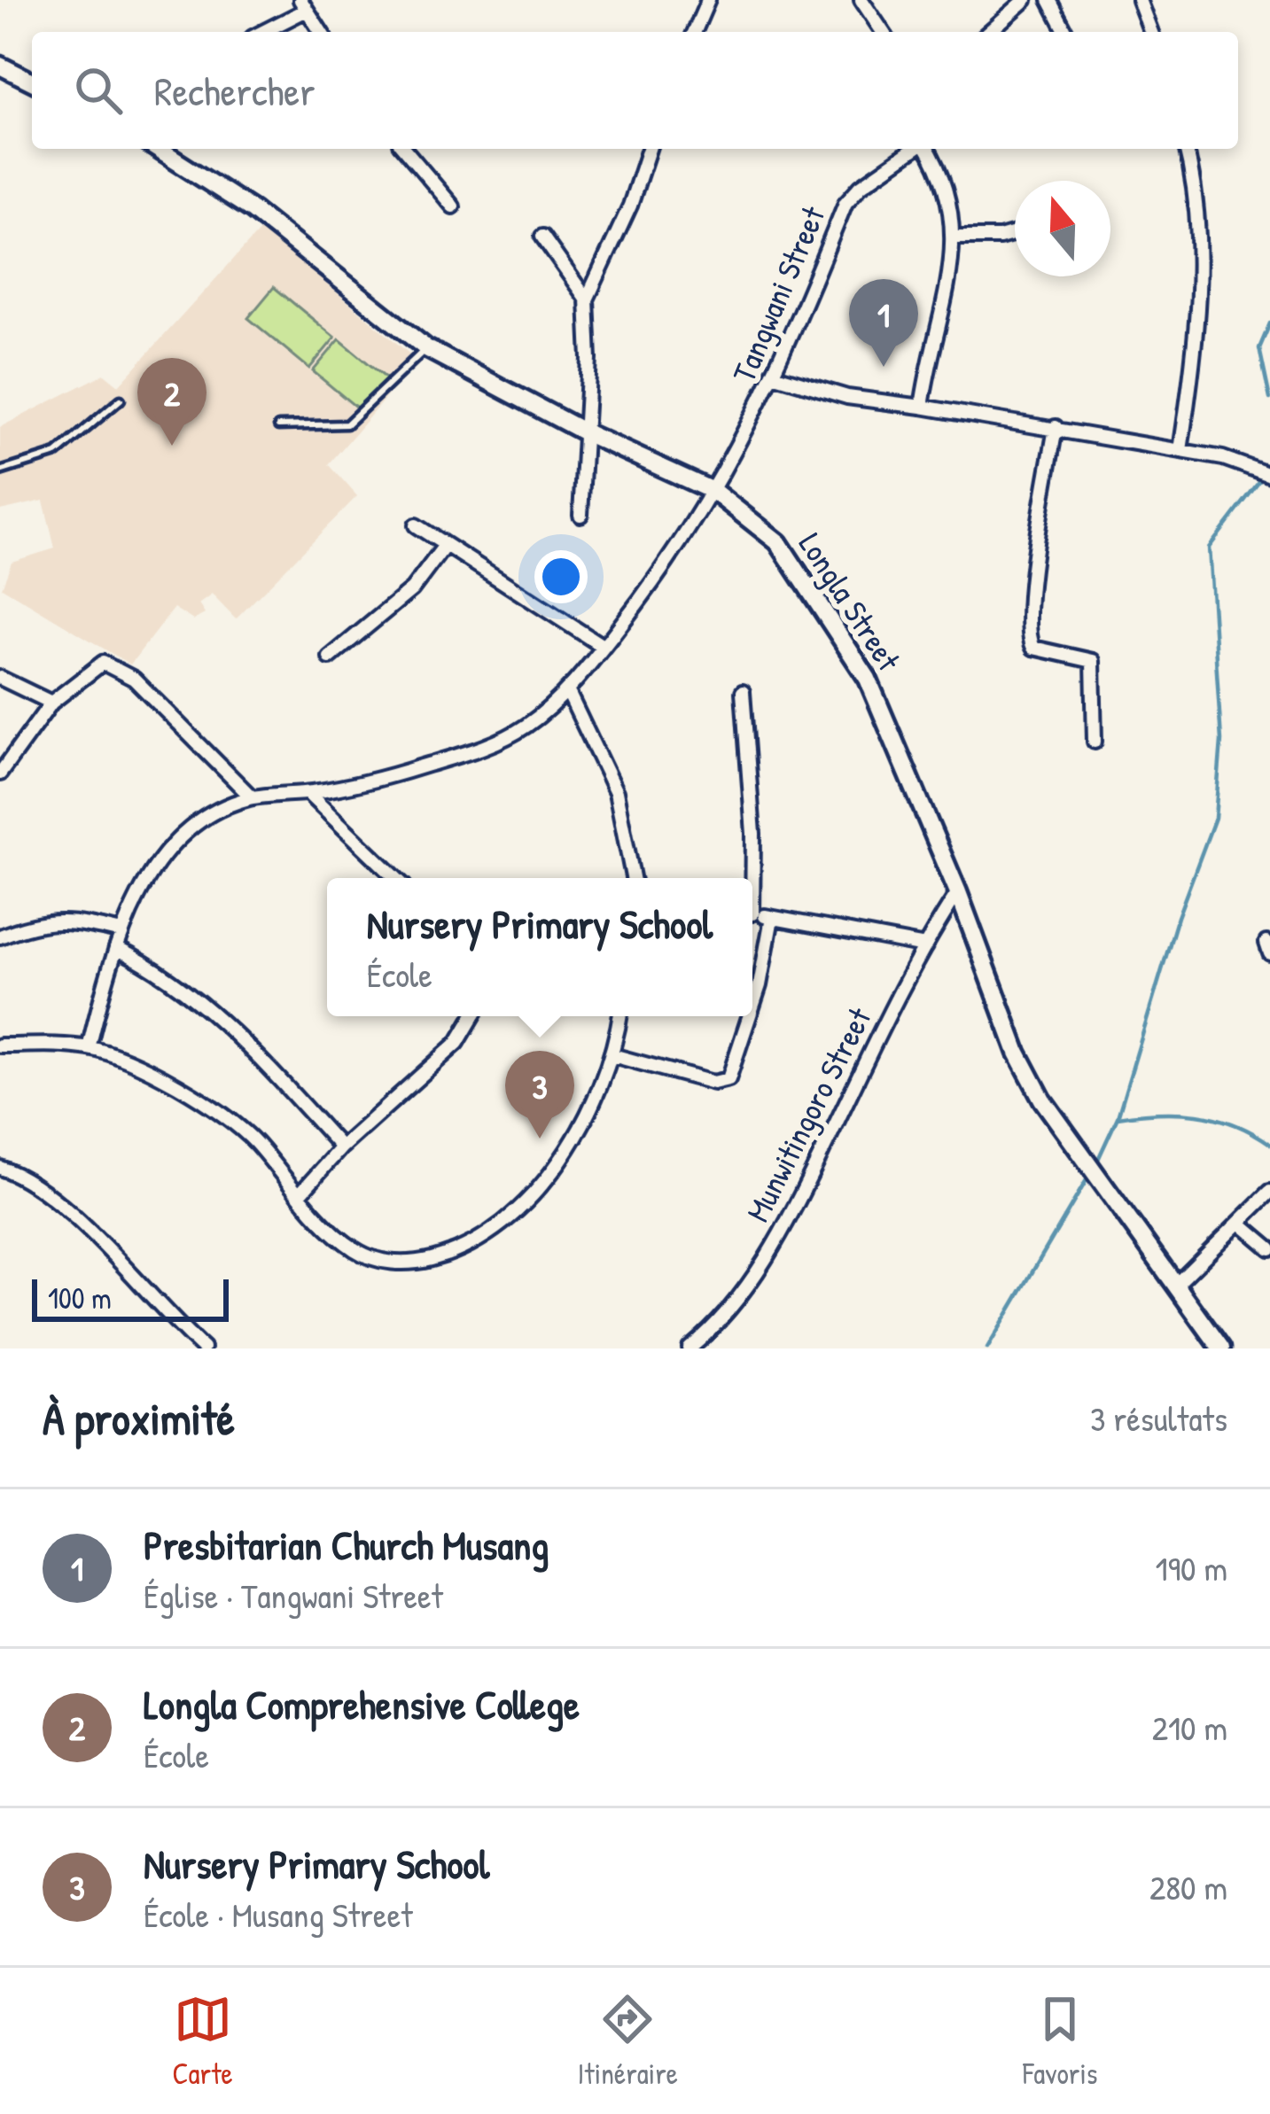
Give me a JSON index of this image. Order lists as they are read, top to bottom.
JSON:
{
  "streets": {
    "main road": ["Longla Street"],
    "street": ["Tangwani Street", "Munwitingoro Street"]
  },
  "crossings": [
    ["Tangwani Street", "Longla Street"],
    ["Longla Street", "Munwitingoro Street"]
  ],
  "scale_bar": "100 m",
  "north": "top",
  "page": {
    "search": "Rechercher",
    "pins": ["1", "2", "3"],
    "popup": ["Nursery Primary School", "École"],
    "scale": "100 m",
    "heading": ["À proximité", "3 résultats"],
    "list": [
      {
        "mark": "1",
        "name": "Presbitarian Church Musang",
        "note": "Église · Tangwani Street",
        "value": "190 m"
      },
      {
        "mark": "2",
        "name": "Longla Comprehensive College",
        "note": "École",
        "value": "210 m"
      },
      {
        "mark": "3",
        "name": "Nursery Primary School",
        "note": "École · Musang Street",
        "value": "280 m"
      }
    ],
    "nav": ["Carte", "Itinéraire", "Favoris"]
  }
}
